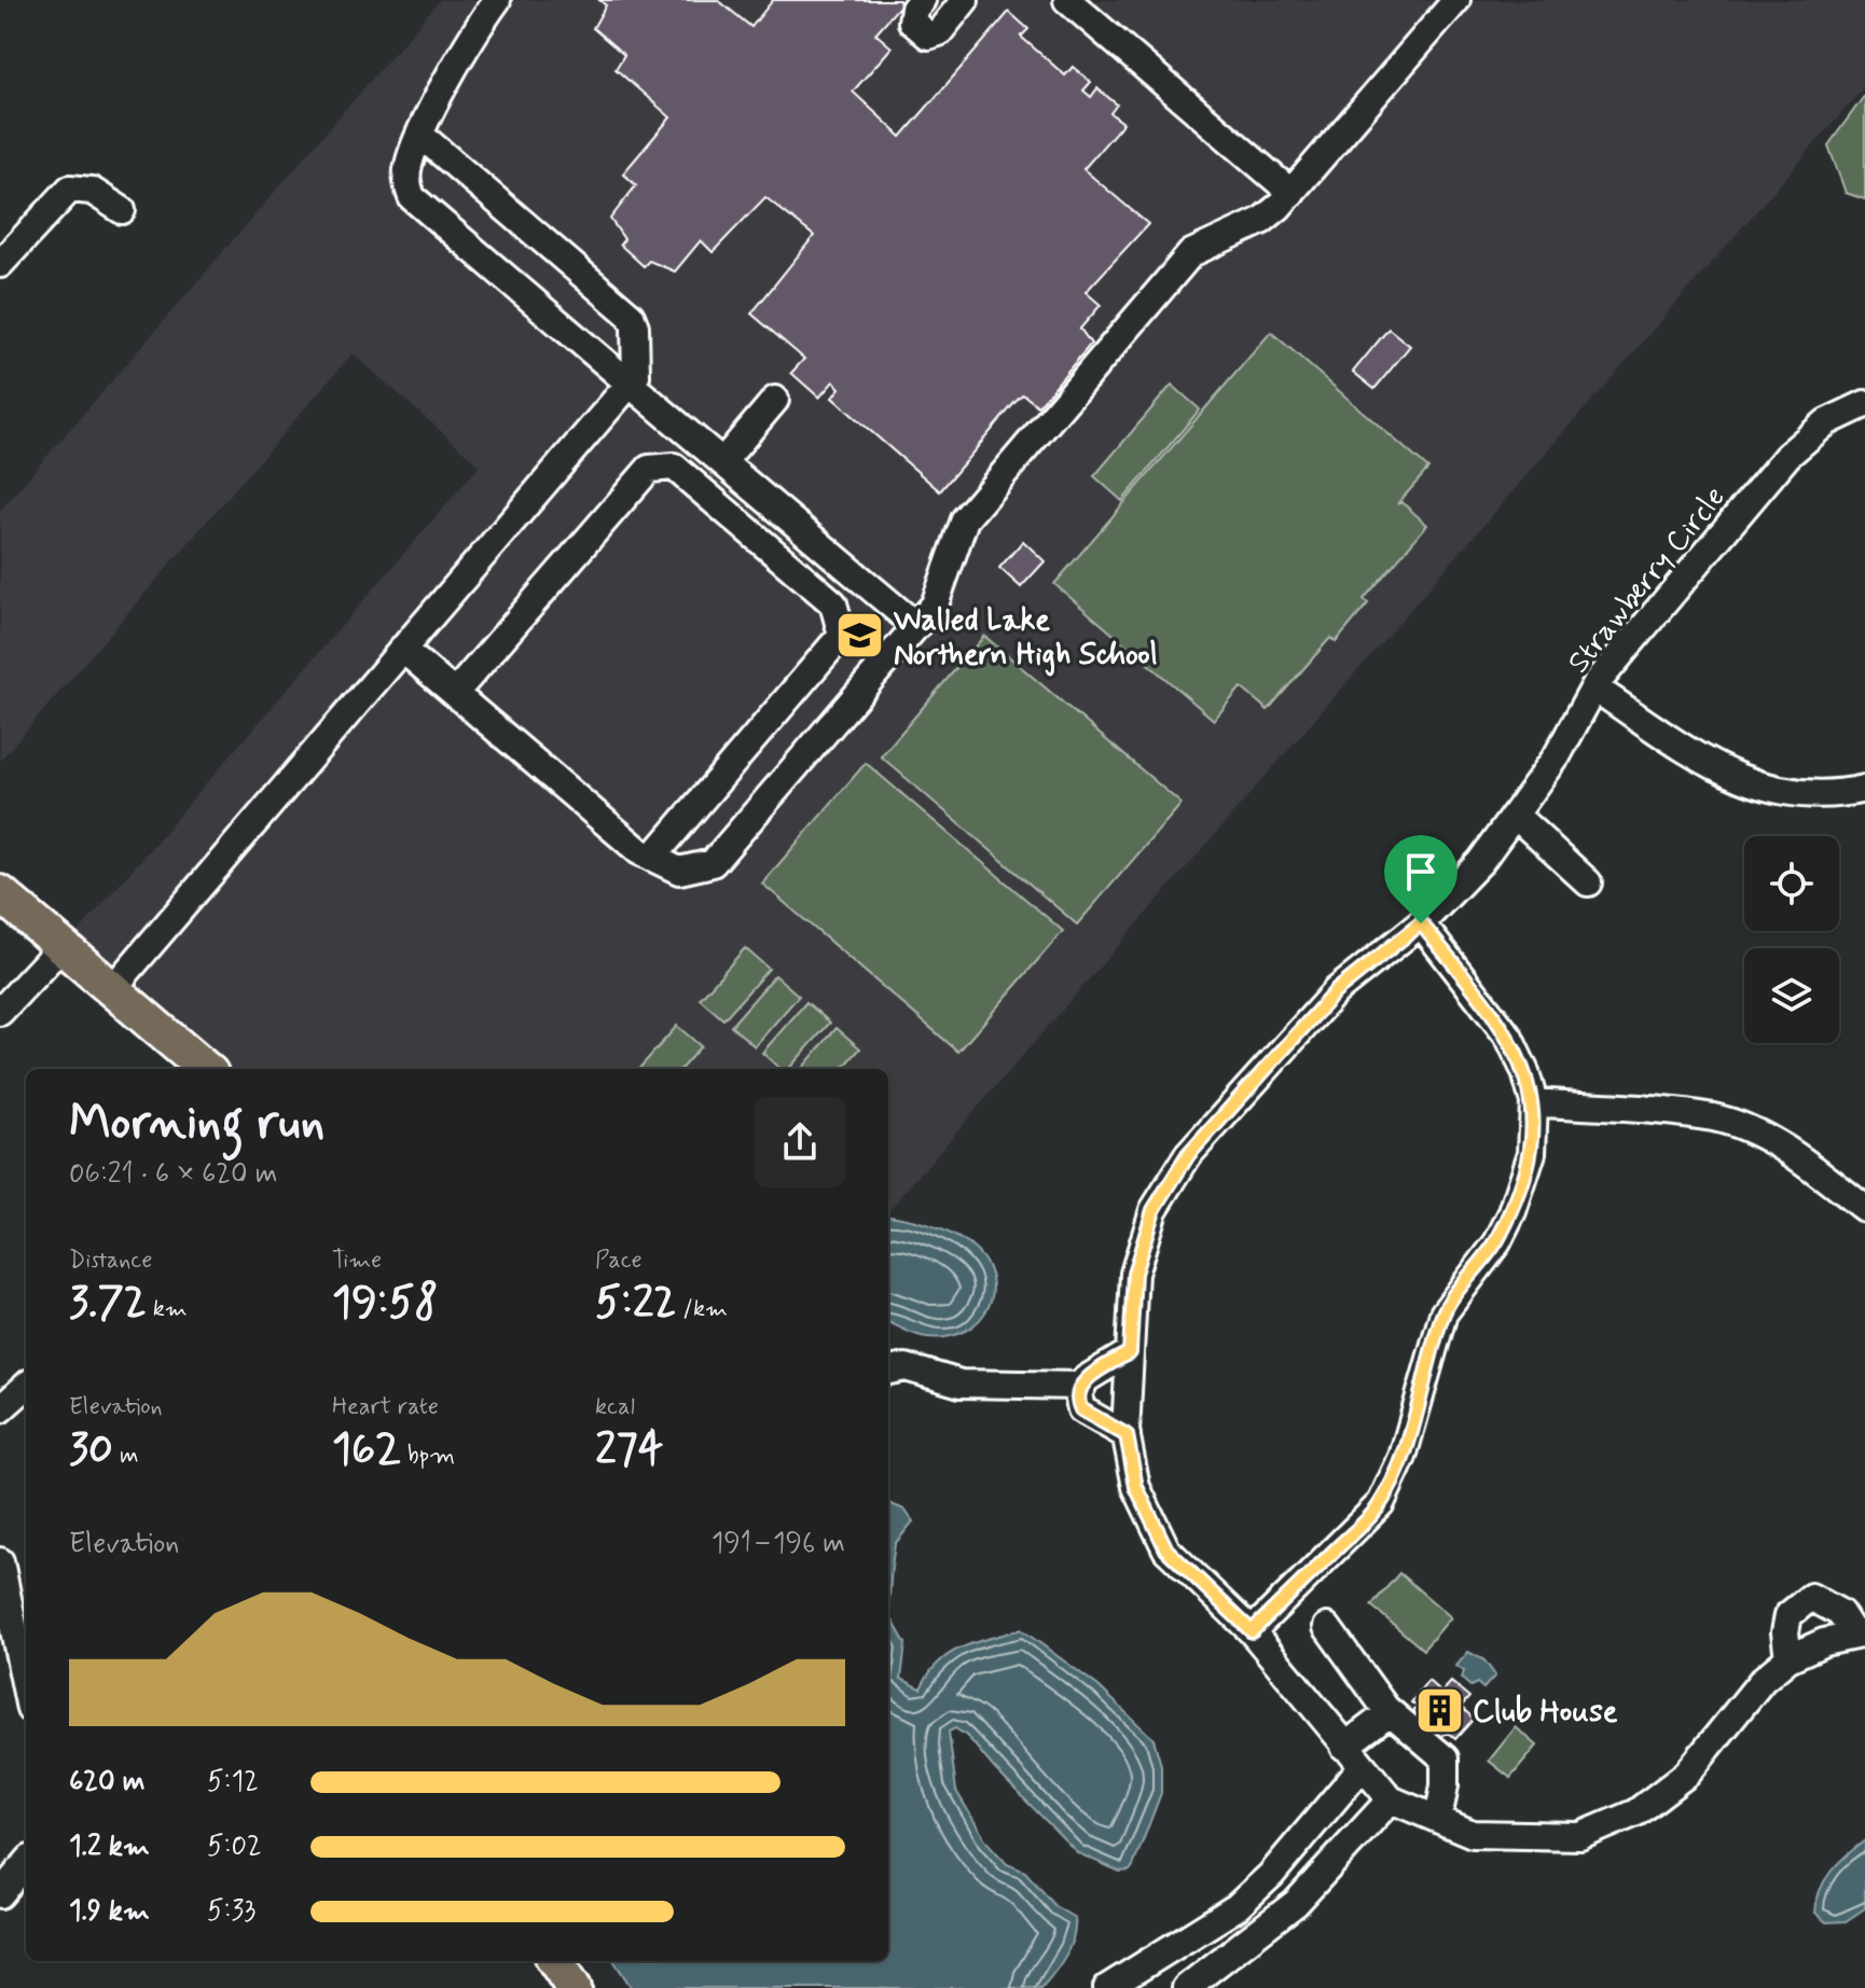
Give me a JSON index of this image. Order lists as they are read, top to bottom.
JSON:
{
  "streets": {
    "street": ["Strawberry Circle"]
  },
  "places": {
    "school or university": ["Walled Lake Northern High School"],
    "building": ["Club House"]
  },
  "page": {
    "heading": ["Morning run", "06:21 · 6 × 620 m"],
    "stats": [
      ["Distance", "3.72 km"],
      ["Time", "19:58"],
      ["Pace", "5:22 /km"],
      ["Elevation", "30 m"],
      ["Heart rate", "162 bpm"],
      ["kcal", "274"]
    ],
    "chart": ["Elevation", "191–196 m"],
    "list": [
      {
        "name": "620 m",
        "note": "5:12"
      },
      {
        "name": "1.2 km",
        "note": "5:02"
      },
      {
        "name": "1.9 km",
        "note": "5:33"
      }
    ]
  }
}
